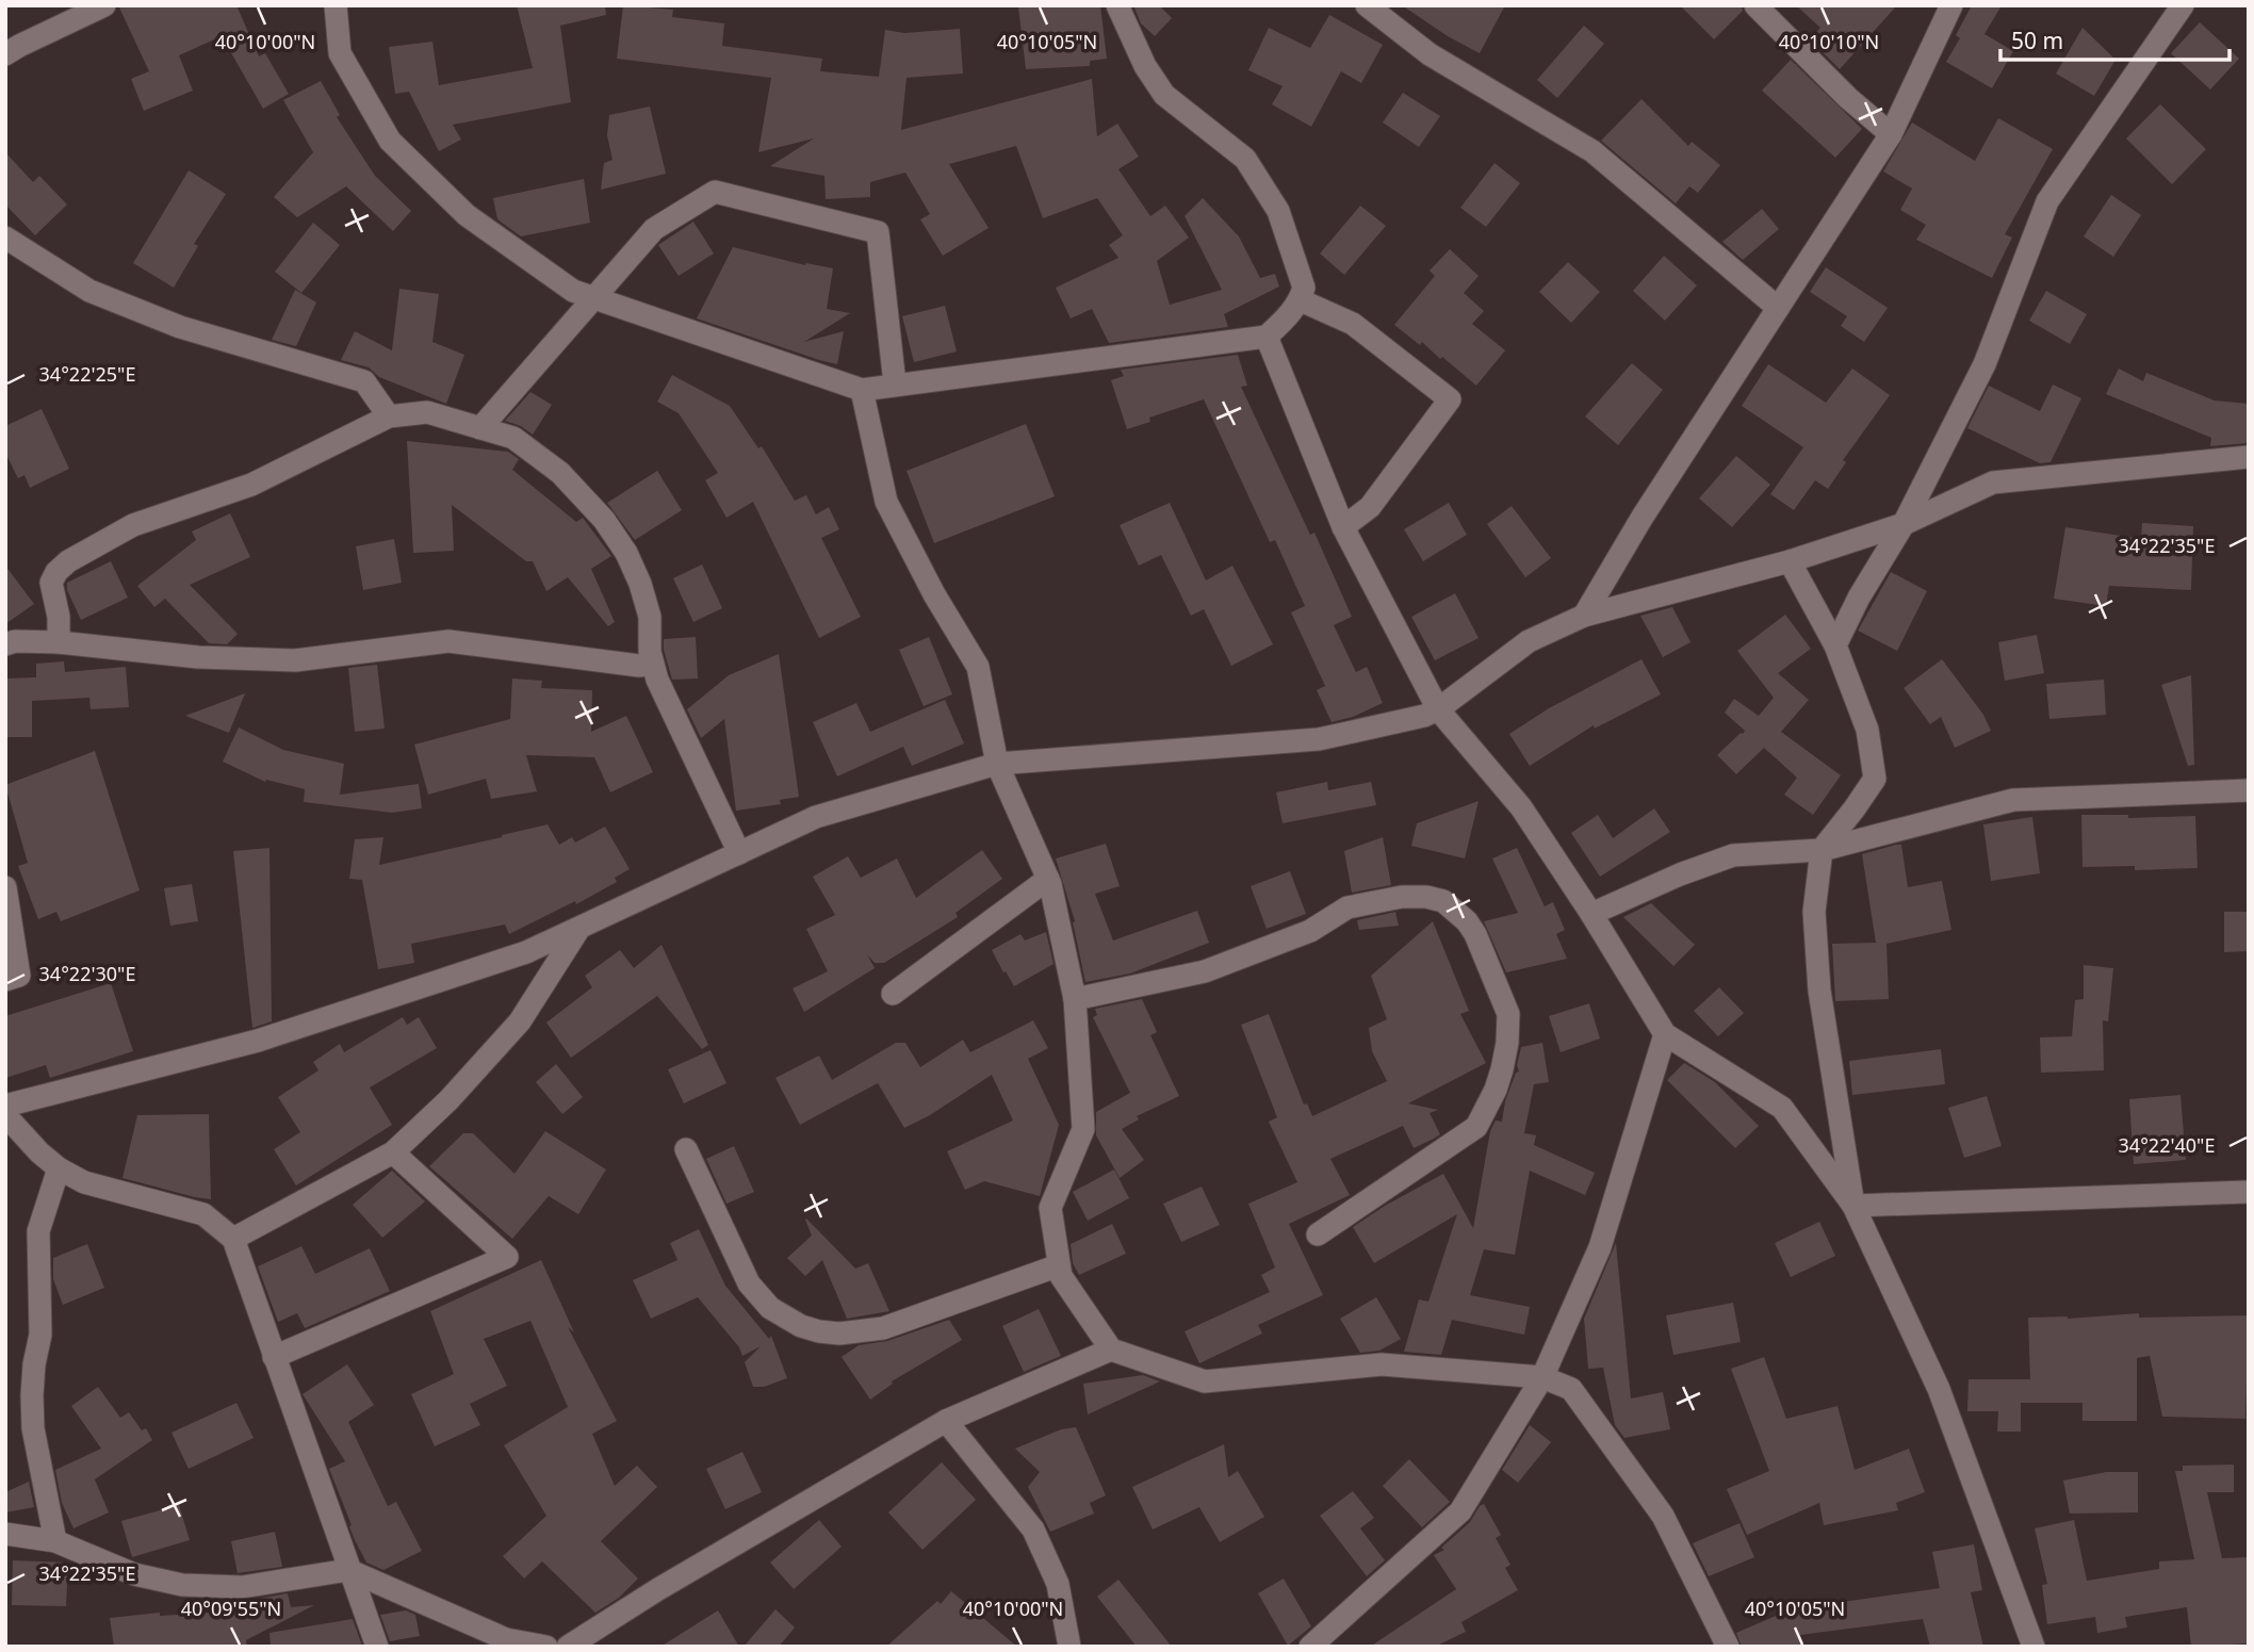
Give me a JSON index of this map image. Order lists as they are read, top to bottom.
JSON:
{
  "scale_bar": "50 m",
  "coordinates": [
    "40°10'00\"N",
    "40°10'05\"N",
    "40°10'10\"N",
    "34°22'25\"E",
    "34°22'35\"E",
    "34°22'30\"E",
    "34°22'40\"E",
    "40°09'55\"N"
  ]
}
